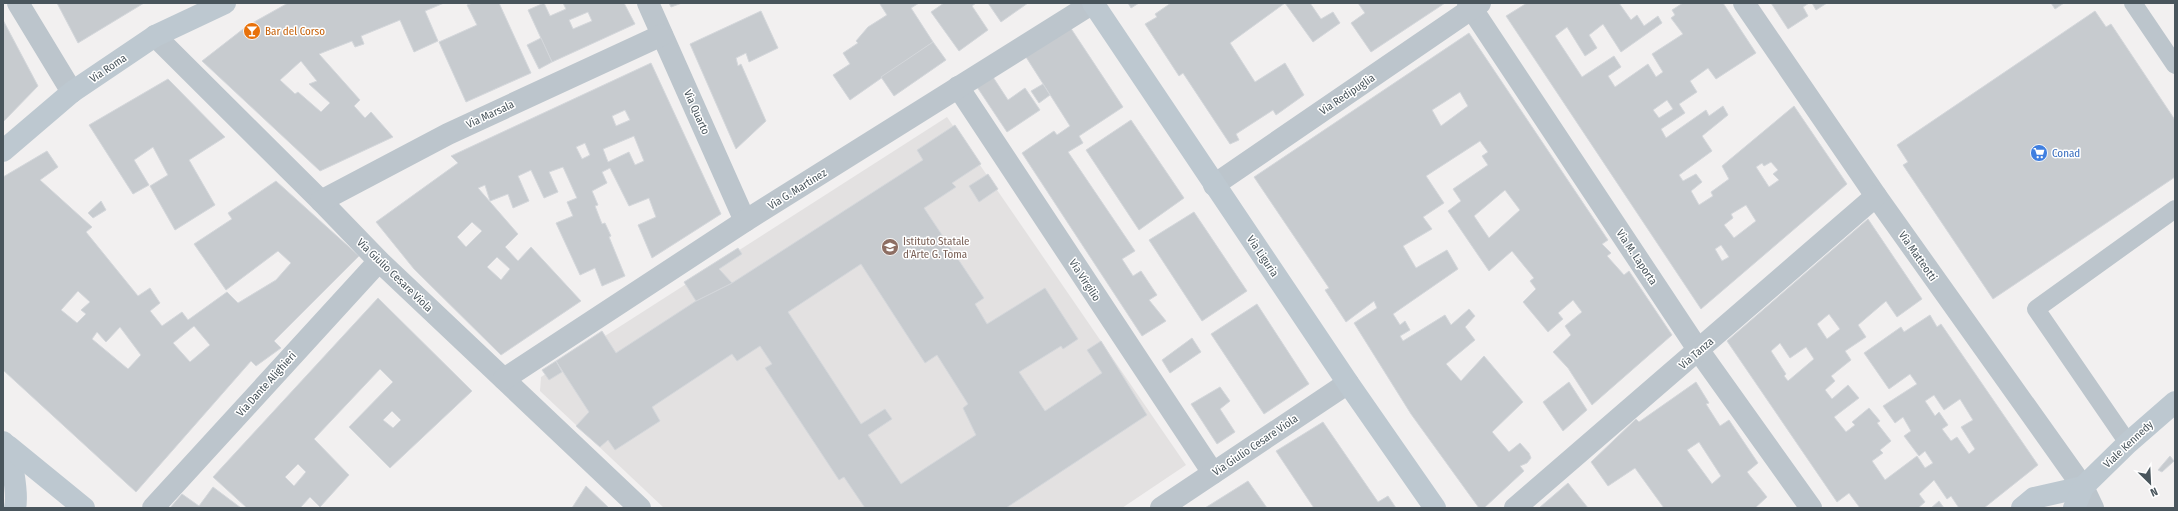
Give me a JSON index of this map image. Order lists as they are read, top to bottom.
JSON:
{
  "streets": {
    "street": [
      "Via Roma",
      "Via Redipuglia",
      "Via Quarto",
      "Via Marsala",
      "Via G. Martinez",
      "Via Liguria",
      "Via Matteotti",
      "Via M. Laporta",
      "Via Giulio Cesare Viola",
      "Via Virgilio",
      "Via Tanza",
      "Via Dante Alighieri",
      "Viale Kennedy"
    ]
  },
  "crossings": [
    ["Via Roma", "Via Giulio Cesare Viola"],
    ["Via Redipuglia", "Via Liguria"],
    ["Via Redipuglia", "Via M. Laporta"],
    ["Via Quarto", "Via Marsala"],
    ["Via Quarto", "Via G. Martinez"],
    ["Via Marsala", "Via Giulio Cesare Viola"],
    ["Via G. Martinez", "Via Liguria"],
    ["Via G. Martinez", "Via Giulio Cesare Viola"],
    ["Via G. Martinez", "Via Virgilio"],
    ["Via Liguria", "Via Giulio Cesare Viola"],
    ["Via Matteotti", "Via Tanza"],
    ["Via Matteotti", "Viale Kennedy"],
    ["Via M. Laporta", "Via Tanza"],
    ["Via Giulio Cesare Viola", "Via Virgilio"],
    ["Via Giulio Cesare Viola", "Via Dante Alighieri"]
  ],
  "places": {
    "bar": ["Bar del Corso"],
    "supermarket": ["Conad"],
    "school or university": ["Istituto Statale d'Arte G. Toma"]
  },
  "north": "bottom right"
}
